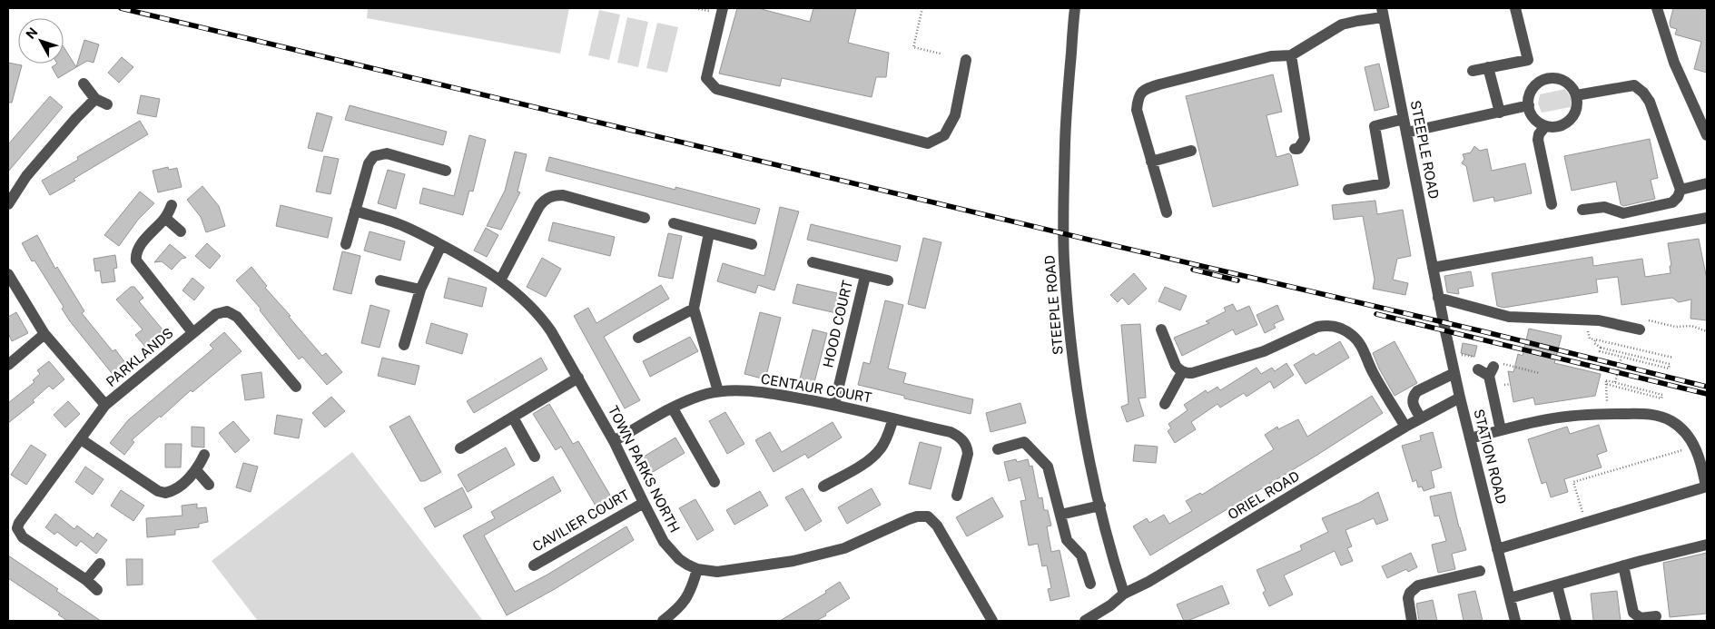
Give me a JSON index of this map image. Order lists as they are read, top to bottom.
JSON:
{
  "streets": {
    "street": [
      "STEEPLE ROAD",
      "HOOD COURT",
      "PARKLANDS",
      "CENTAUR COURT",
      "STATION ROAD",
      "TOWN PARKS NORTH",
      "ORIEL ROAD",
      "CAVILIER COURT"
    ]
  },
  "crossings": [
    ["STEEPLE ROAD", "STATION ROAD"],
    ["STEEPLE ROAD", "ORIEL ROAD"],
    ["HOOD COURT", "CENTAUR COURT"],
    ["CENTAUR COURT", "TOWN PARKS NORTH"],
    ["STATION ROAD", "ORIEL ROAD"],
    ["TOWN PARKS NORTH", "CAVILIER COURT"]
  ],
  "north": "top left"
}
